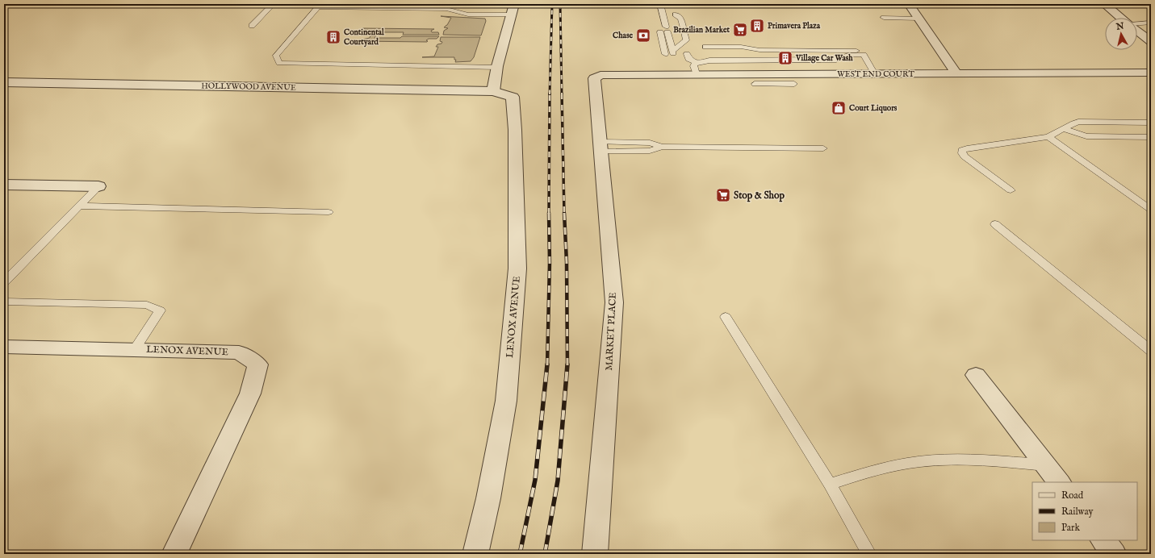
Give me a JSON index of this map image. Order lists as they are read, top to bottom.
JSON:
{
  "streets": {
    "street": [
      "WEST END COURT",
      "HOLLYWOOD AVENUE",
      "LENOX AVENUE",
      "MARKET PLACE"
    ]
  },
  "crossings": [
    ["WEST END COURT", "MARKET PLACE"],
    ["HOLLYWOOD AVENUE", "LENOX AVENUE"]
  ],
  "places": {
    "building": ["Primavera Plaza", "Continental Courtyard", "Village Car Wash"],
    "supermarket": ["Brazilian Market", "Stop & Shop"],
    "bank": ["Chase"],
    "shop": ["Court Liquors"]
  },
  "legend": ["Road", "Railway", "Park"],
  "north": "top"
}
